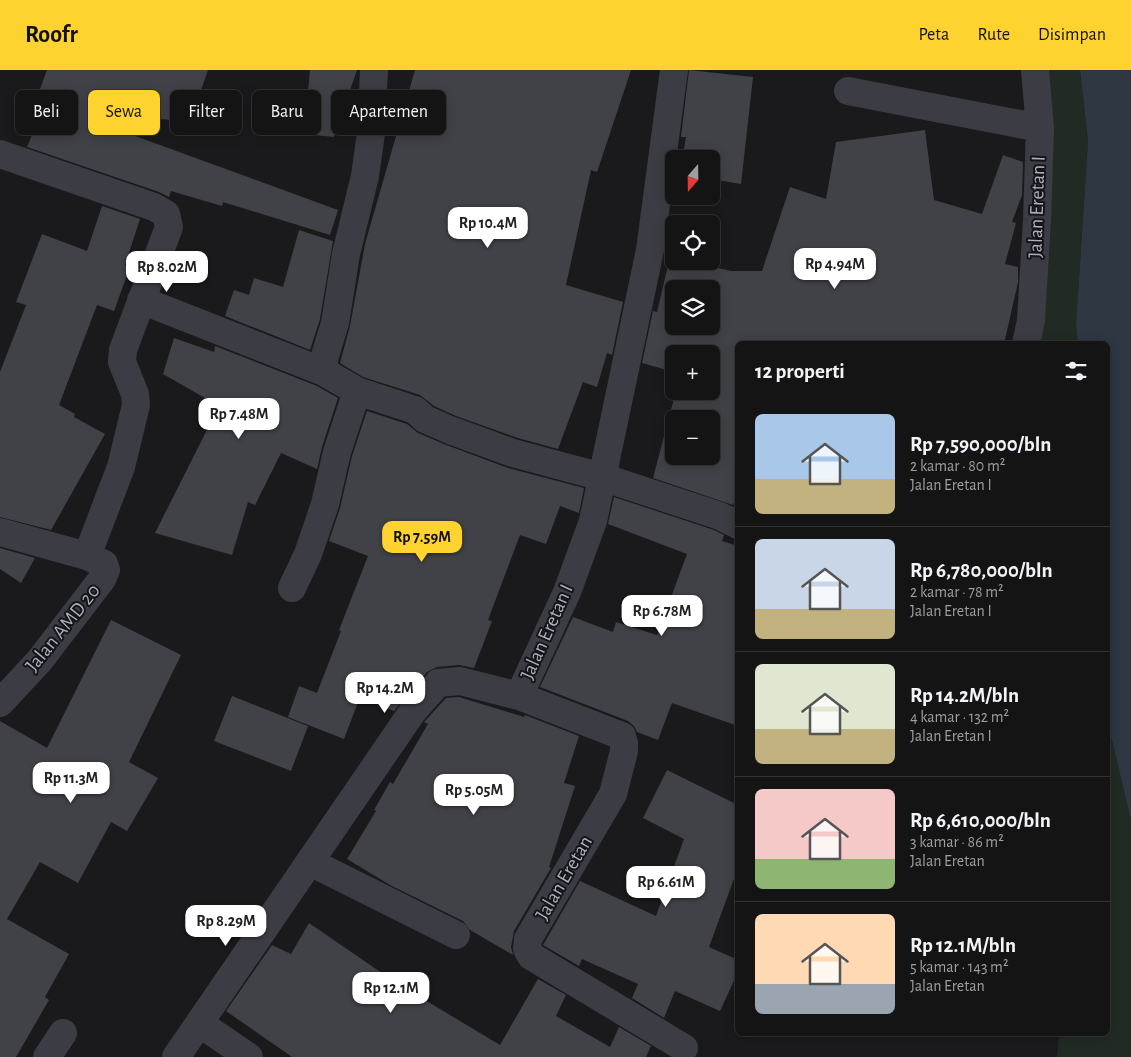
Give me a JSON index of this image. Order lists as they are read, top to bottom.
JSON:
{
  "streets": {
    "street": ["Jalan Eretan I", "Jalan AMD 20", "Jalan Eretan"]
  },
  "crossings": [
    ["Jalan Eretan I", "Jalan Eretan"]
  ],
  "north": "bottom",
  "page": {
    "header": "Roofr",
    "nav": ["Peta", "Rute", "Disimpan"],
    "chip": [
      "Beli",
      "Sewa",
      "Filter",
      "Baru",
      "Apartemen"
    ],
    "map_buttons": ["+", "−"],
    "price": [
      "Rp 10.4M",
      "Rp 4.94M",
      "Rp 8.02M",
      "Rp 7.48M",
      "Rp 7.59M",
      "Rp 6.78M",
      "Rp 14.2M",
      "Rp 11.3M",
      "Rp 5.05M",
      "Rp 6.61M",
      "Rp 8.29M",
      "Rp 12.1M"
    ],
    "heading": "12 properti",
    "list": [
      {
        "name": "Rp 7,590,000/bln",
        "note": "2 kamar · 80 m² · Jalan Eretan I"
      },
      {
        "name": "Rp 6,780,000/bln",
        "note": "2 kamar · 78 m² · Jalan Eretan I"
      },
      {
        "name": "Rp 14.2M/bln",
        "note": "4 kamar · 132 m² · Jalan Eretan I"
      },
      {
        "name": "Rp 6,610,000/bln",
        "note": "3 kamar · 86 m² · Jalan Eretan"
      },
      {
        "name": "Rp 12.1M/bln",
        "note": "5 kamar · 143 m² · Jalan Eretan"
      }
    ]
  }
}
